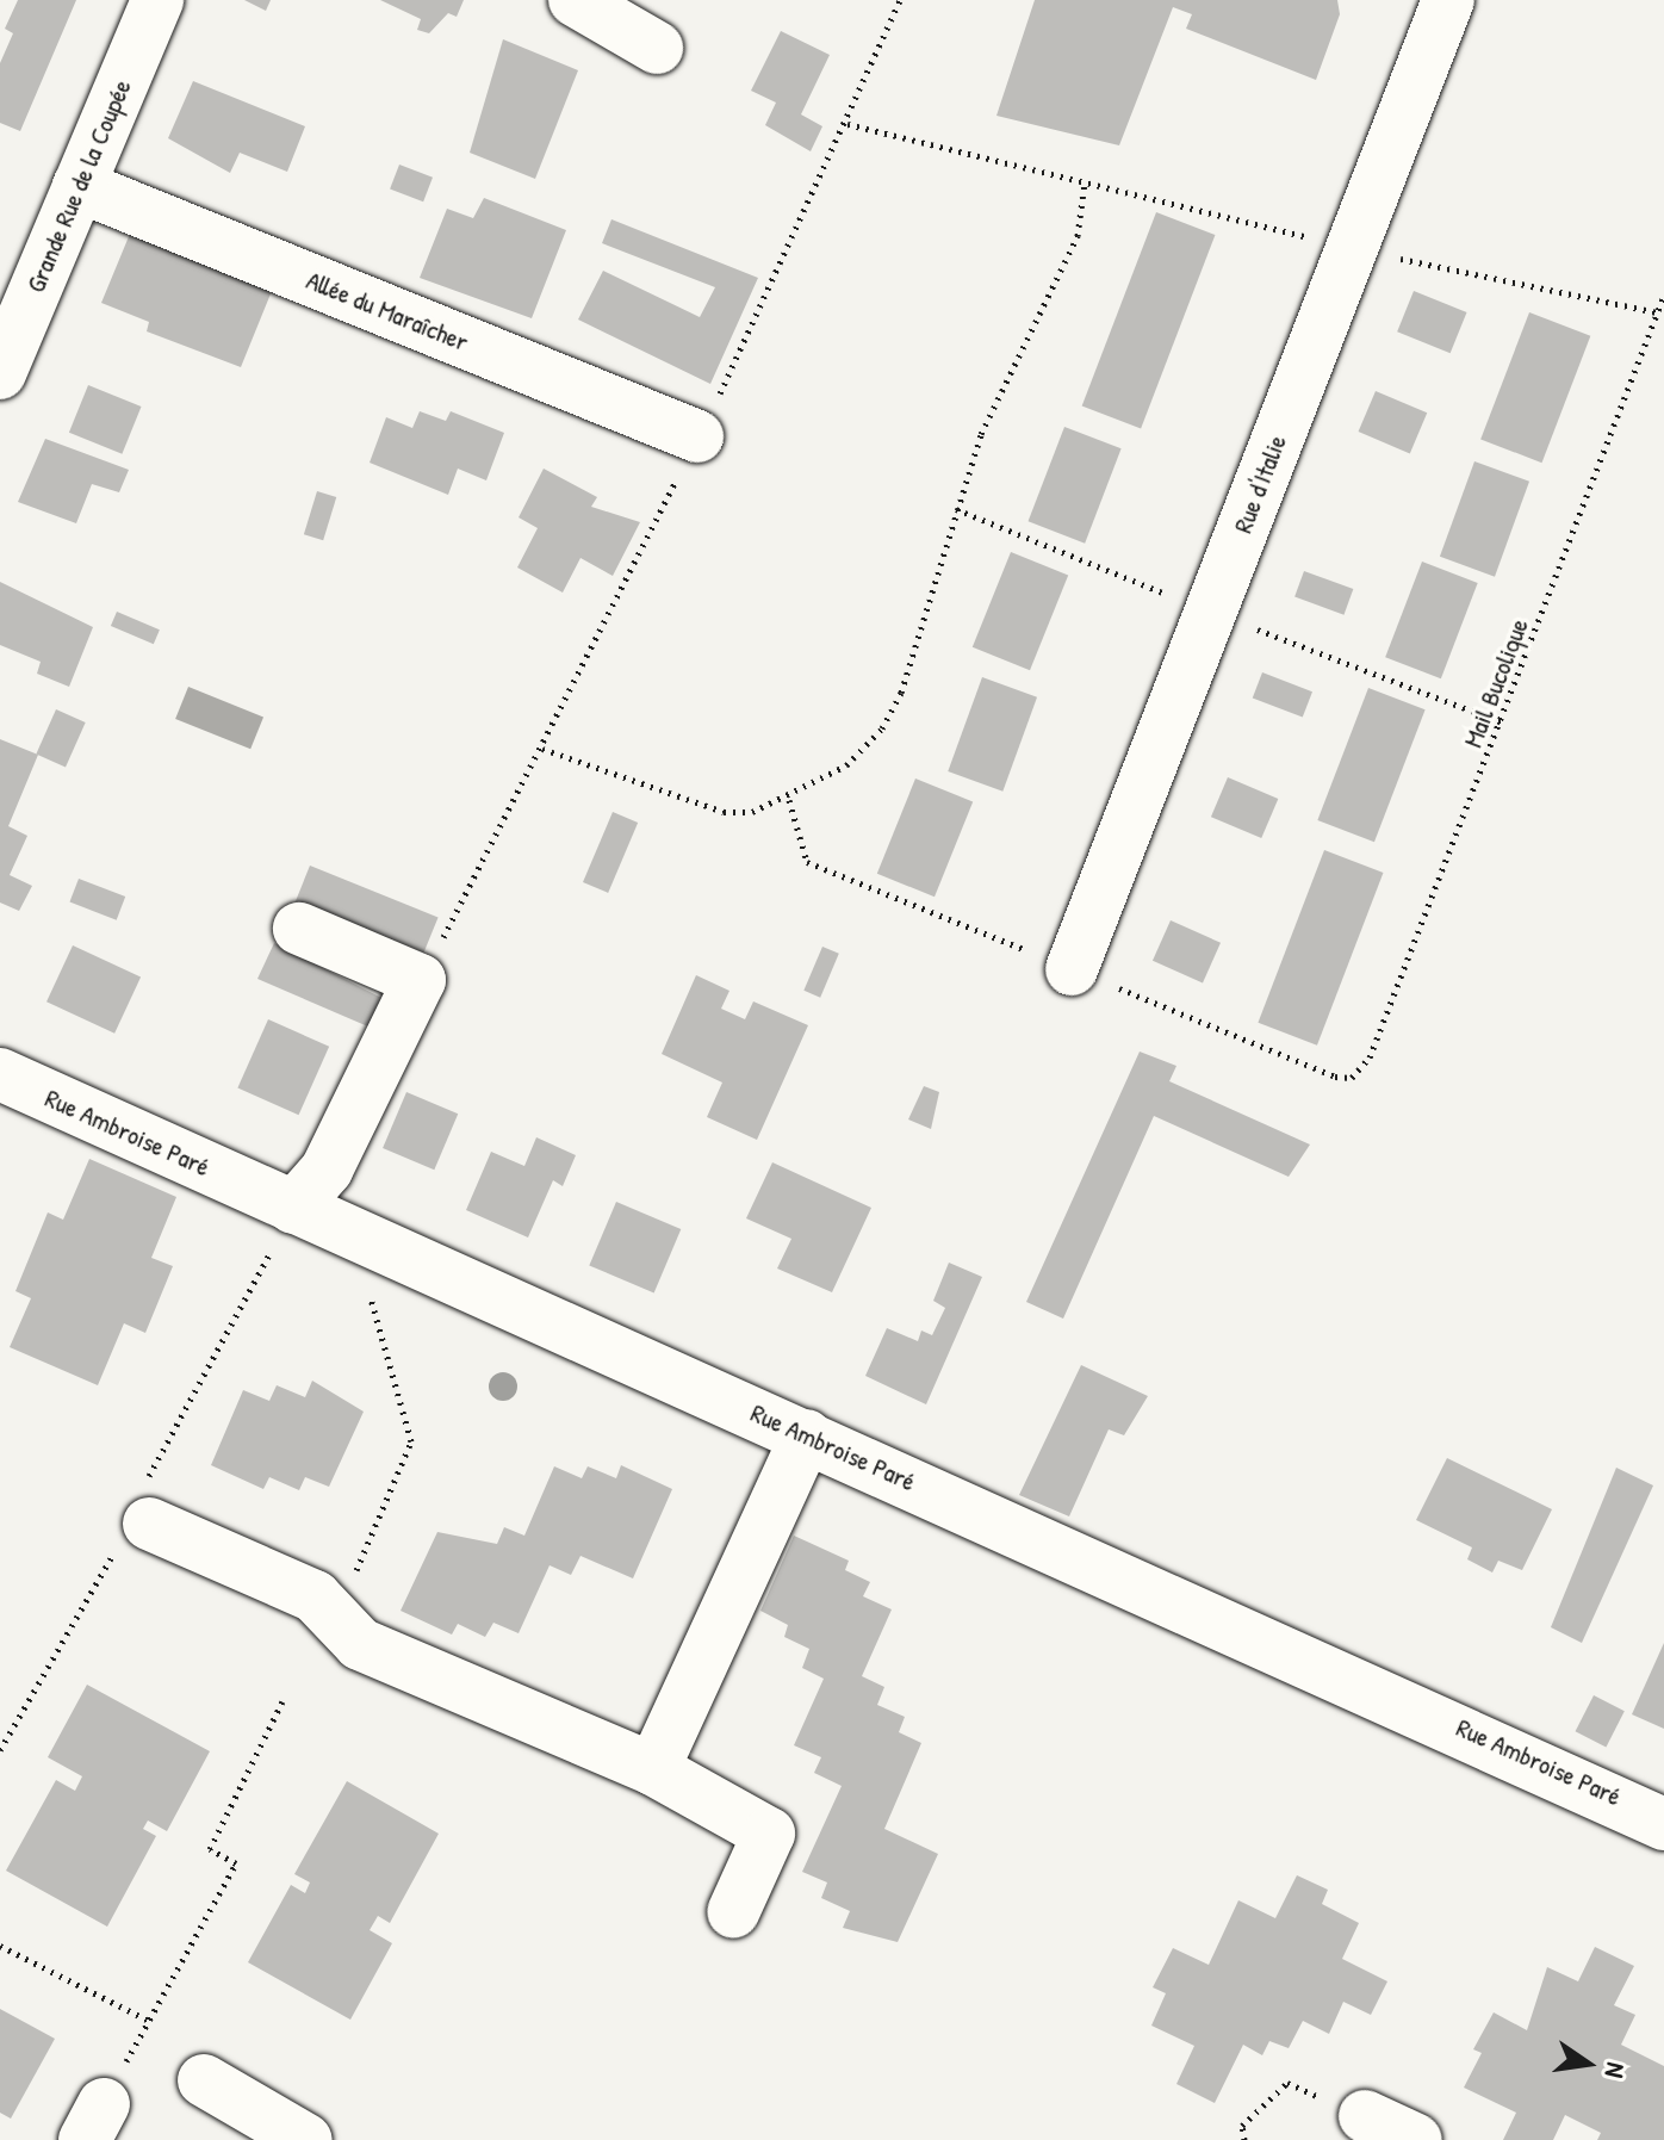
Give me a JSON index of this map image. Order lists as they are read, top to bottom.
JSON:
{
  "streets": {
    "street": [
      "Grande Rue de la Coupée",
      "Allée du Maraîcher",
      "Rue d'Italie",
      "Rue Ambroise Paré"
    ],
    "path": ["Mail Bucolique"]
  },
  "crossings": [
    ["Grande Rue de la Coupée", "Allée du Maraîcher"],
    ["Rue d'Italie", "Mail Bucolique"]
  ],
  "north": "right"
}
